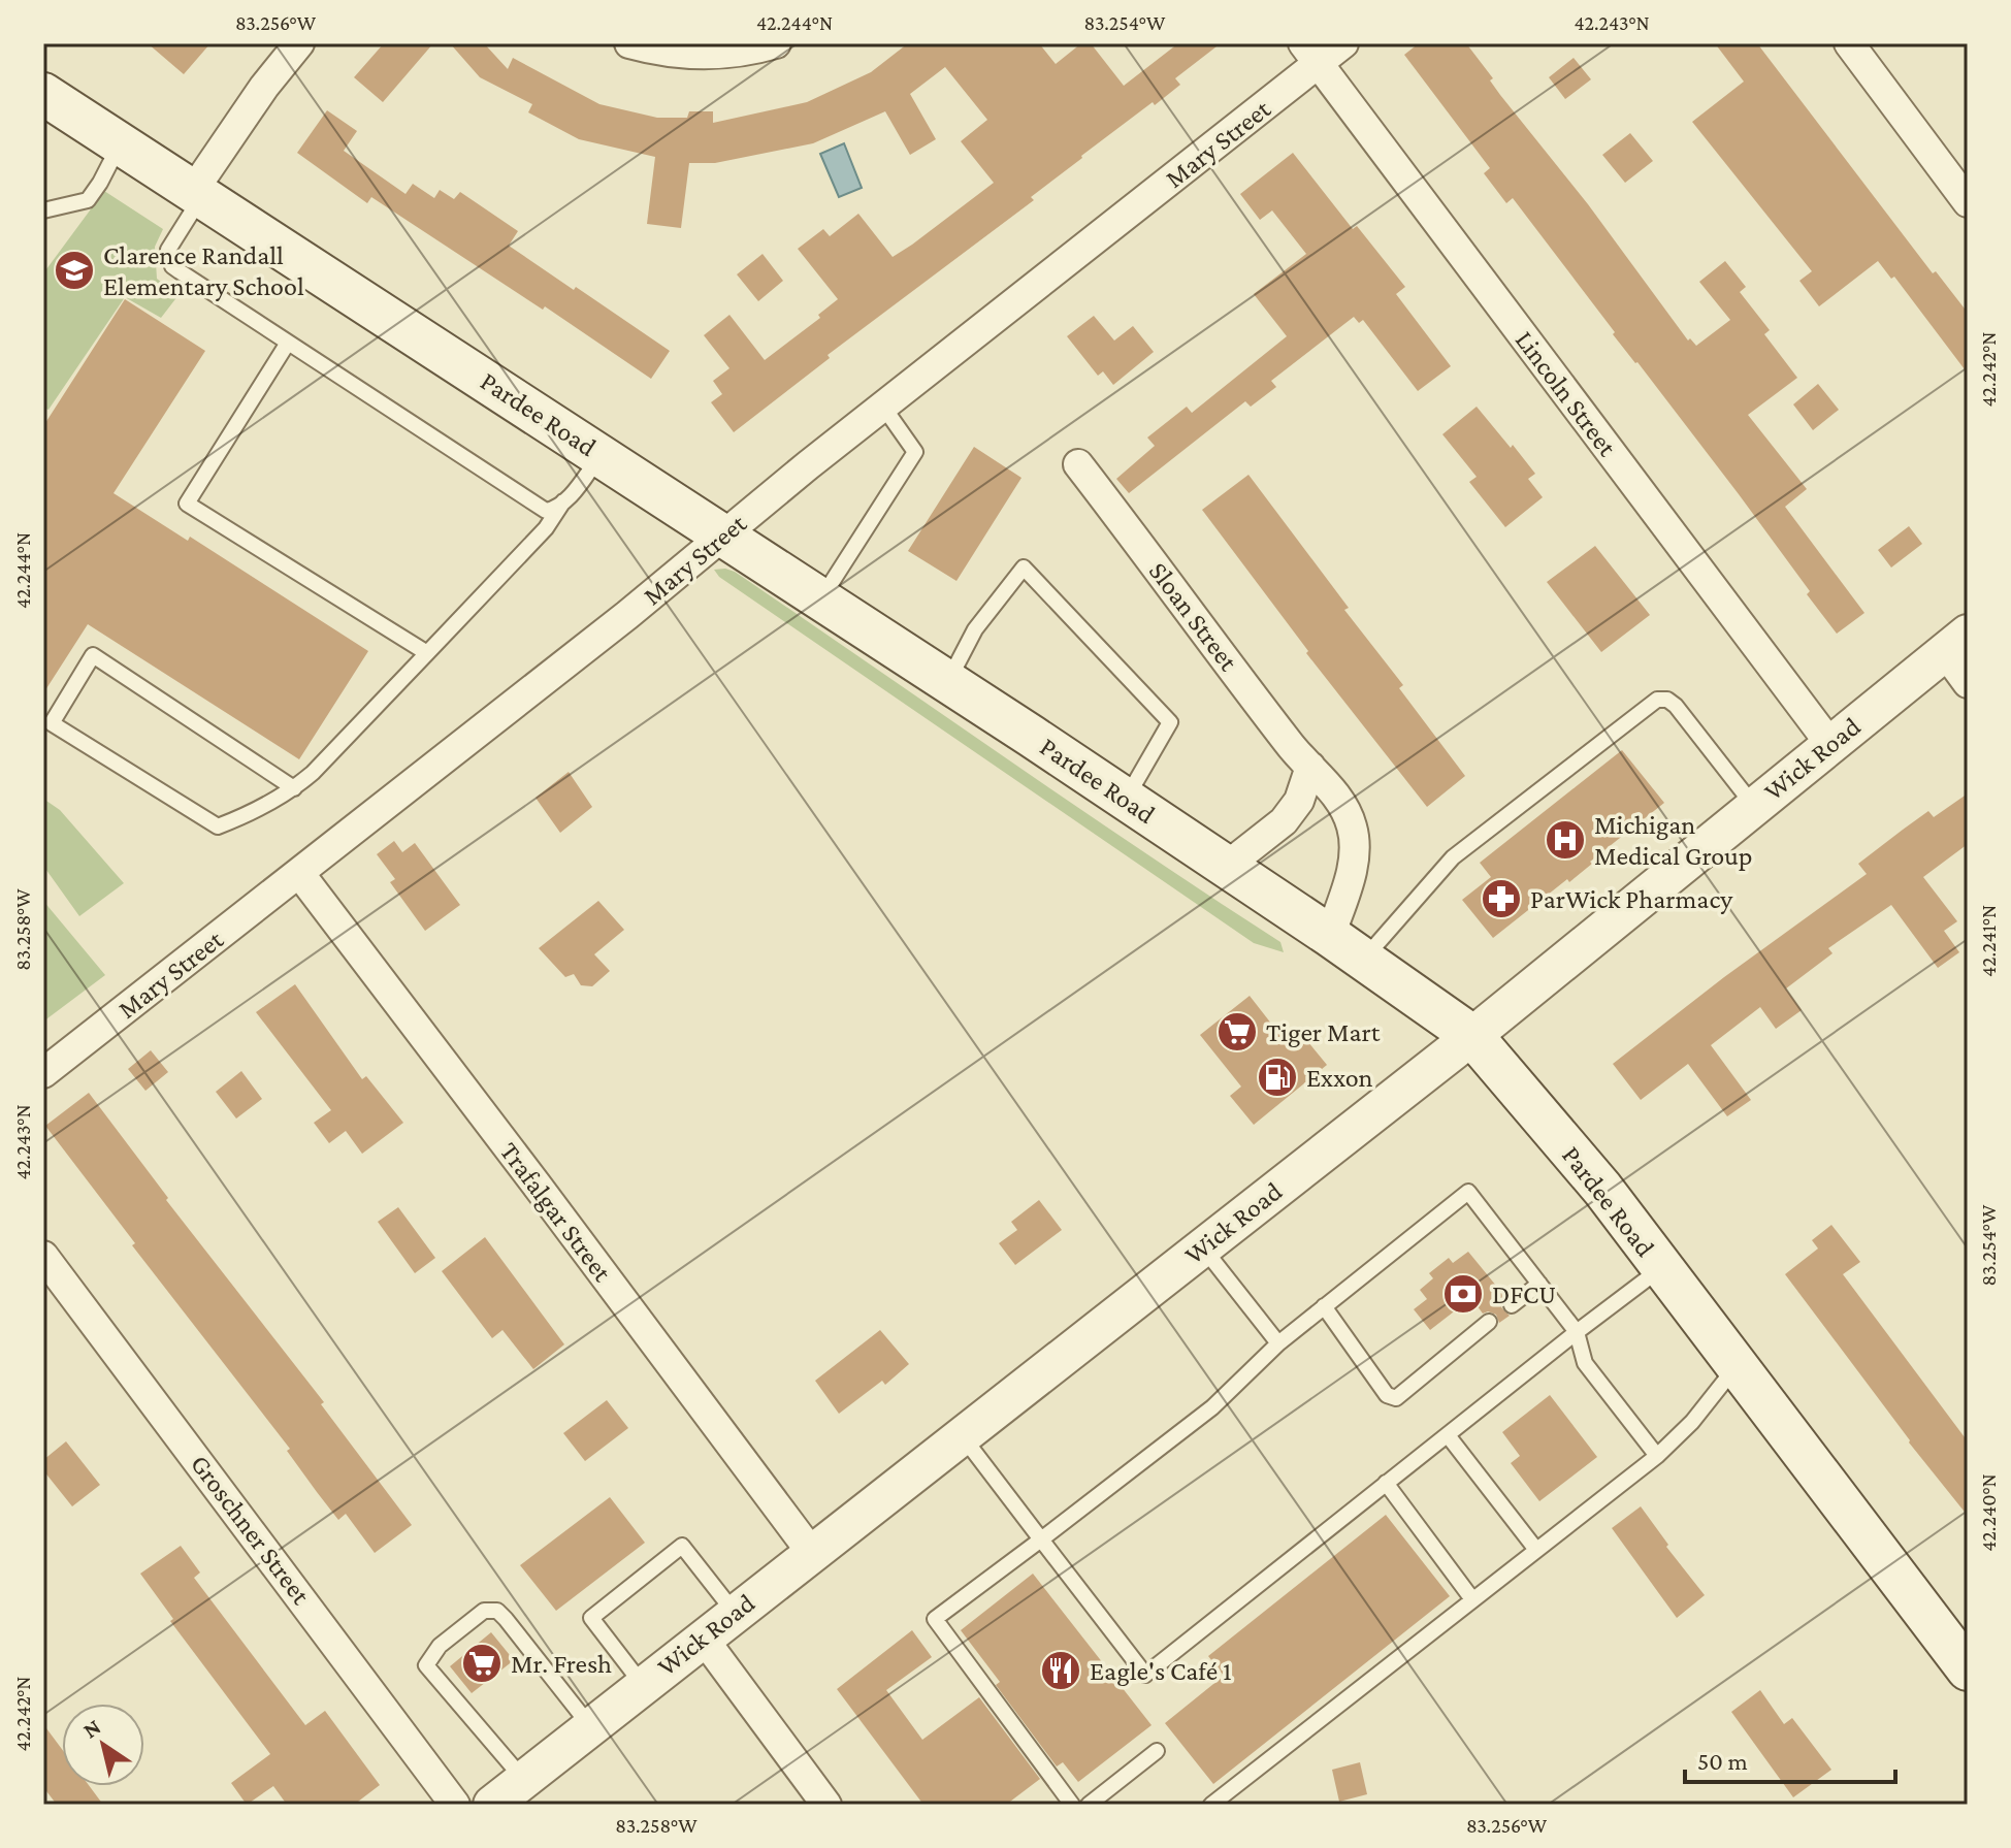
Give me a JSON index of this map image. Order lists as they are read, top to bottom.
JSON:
{
  "streets": {
    "main road": ["Pardee Road"],
    "street": [
      "Mary Street",
      "Lincoln Street",
      "Sloan Street",
      "Wick Road",
      "Trafalgar Street",
      "Groschner Street"
    ]
  },
  "crossings": [
    ["Mary Street", "Lincoln Street"],
    ["Mary Street", "Pardee Road"],
    ["Mary Street", "Trafalgar Street"],
    ["Lincoln Street", "Wick Road"],
    ["Pardee Road", "Sloan Street"],
    ["Pardee Road", "Wick Road"],
    ["Wick Road", "Trafalgar Street"]
  ],
  "places": {
    "school or university": ["Clarence Randall Elementary School"],
    "hospital": ["Michigan Medical Group"],
    "pharmacy": ["ParWick Pharmacy"],
    "supermarket": ["Tiger Mart", "Mr. Fresh"],
    "fuel station": ["Exxon"],
    "bank": ["DFCU"],
    "restaurant": ["Eagle's Café 1"]
  },
  "scale_bar": "50 m",
  "north": "top left",
  "coordinates": [
    "83.256°W",
    "42.244°N",
    "83.254°W",
    "42.243°N",
    "42.242°N",
    "83.258°W",
    "42.241°N",
    "42.240°N"
  ]
}
